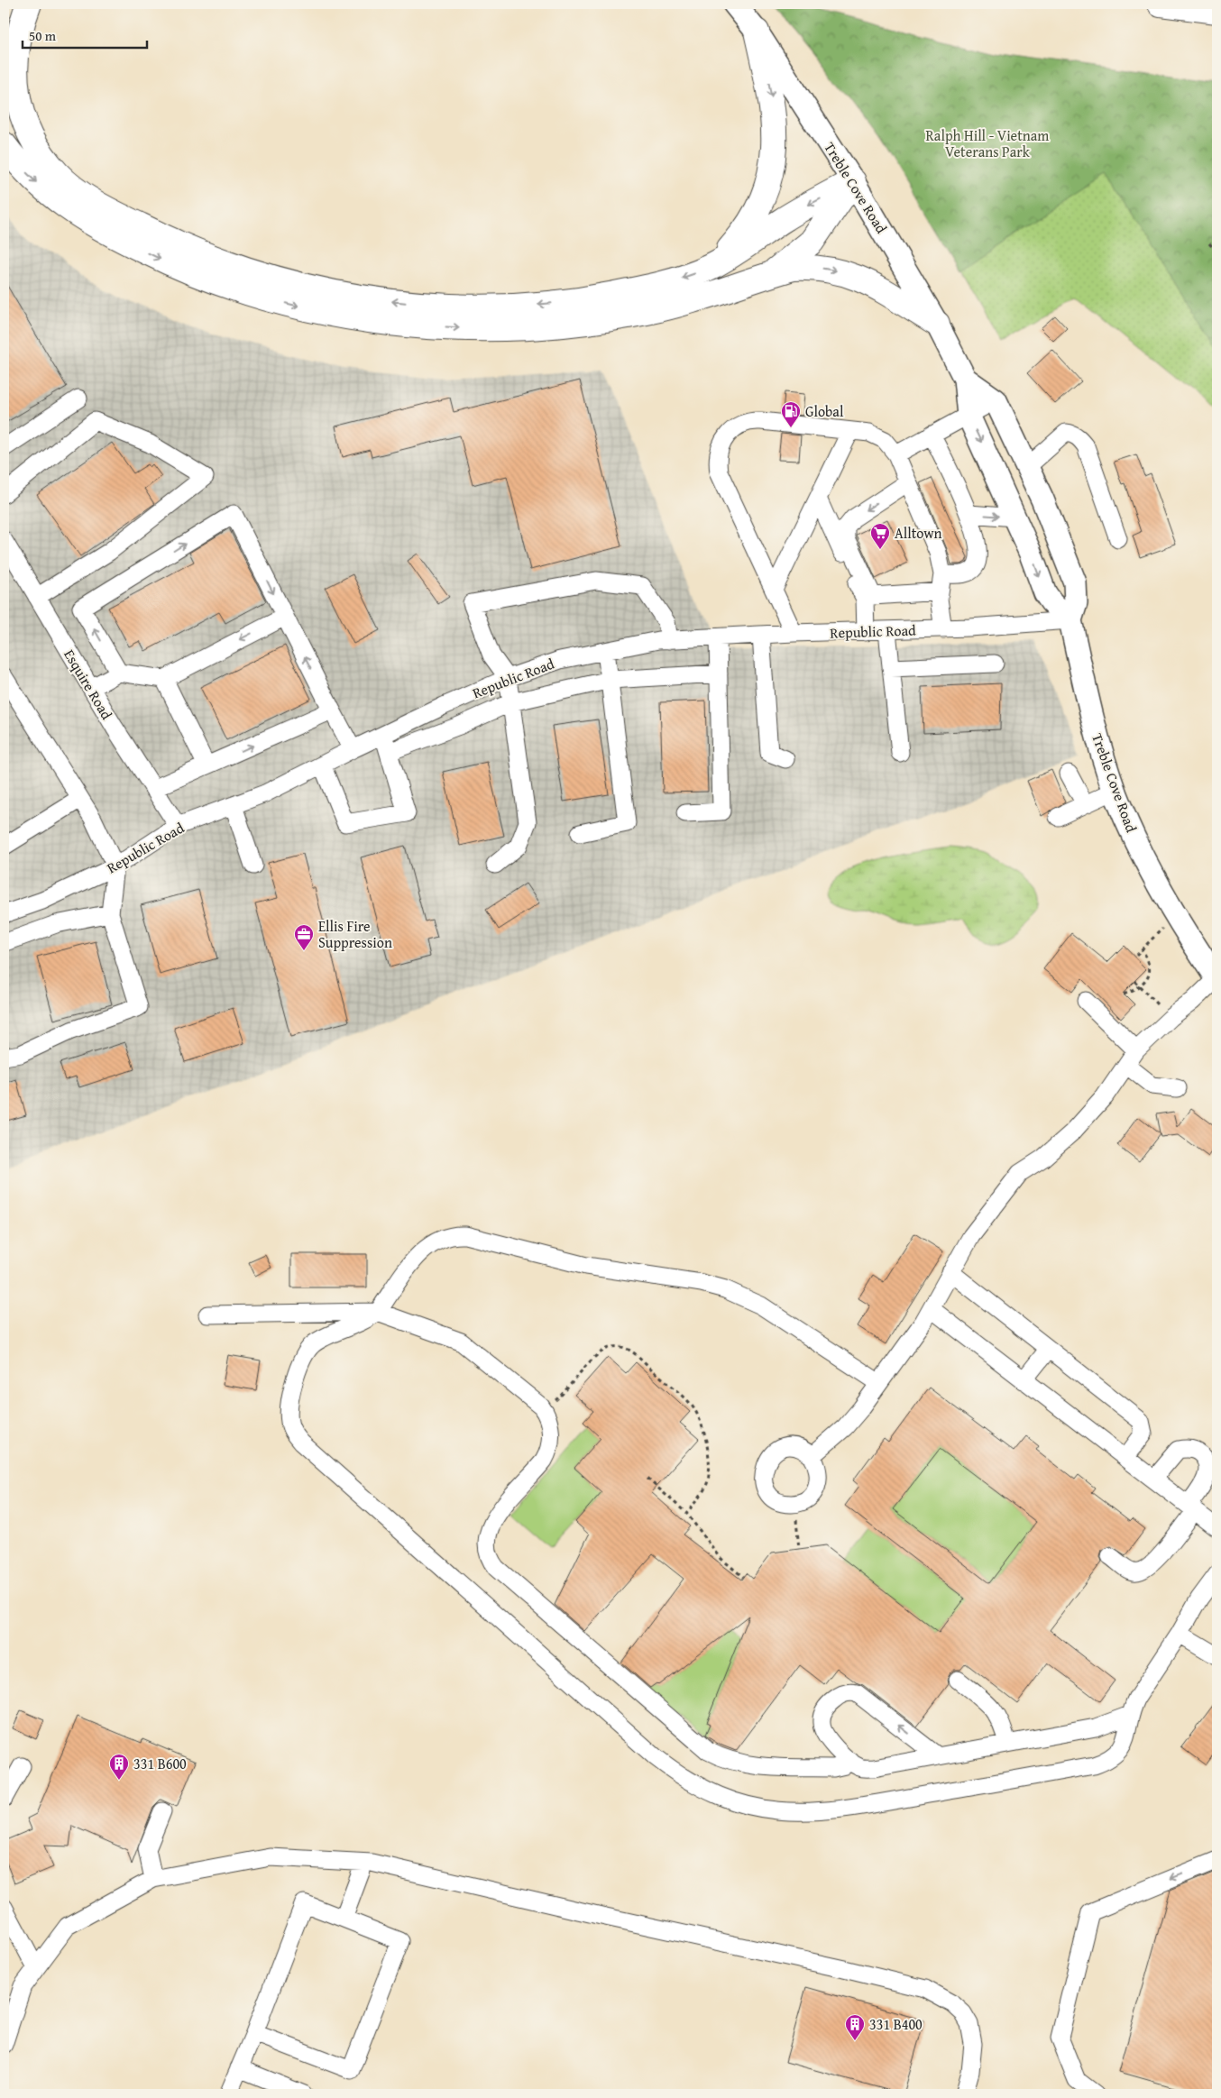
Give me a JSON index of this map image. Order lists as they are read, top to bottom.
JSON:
{
  "streets": {
    "main road": ["Treble Cove Road"],
    "street": ["Republic Road", "Esquire Road"]
  },
  "crossings": [
    ["Treble Cove Road", "Republic Road"],
    ["Republic Road", "Esquire Road"]
  ],
  "parks": ["Ralph Hill - Vietnam Veterans Park"],
  "places": {
    "fuel station": ["Global"],
    "supermarket": ["Alltown"],
    "office": ["Ellis Fire Suppression"],
    "building": ["331 B600", "331 B400"]
  },
  "scale_bar": "50 m"
}
